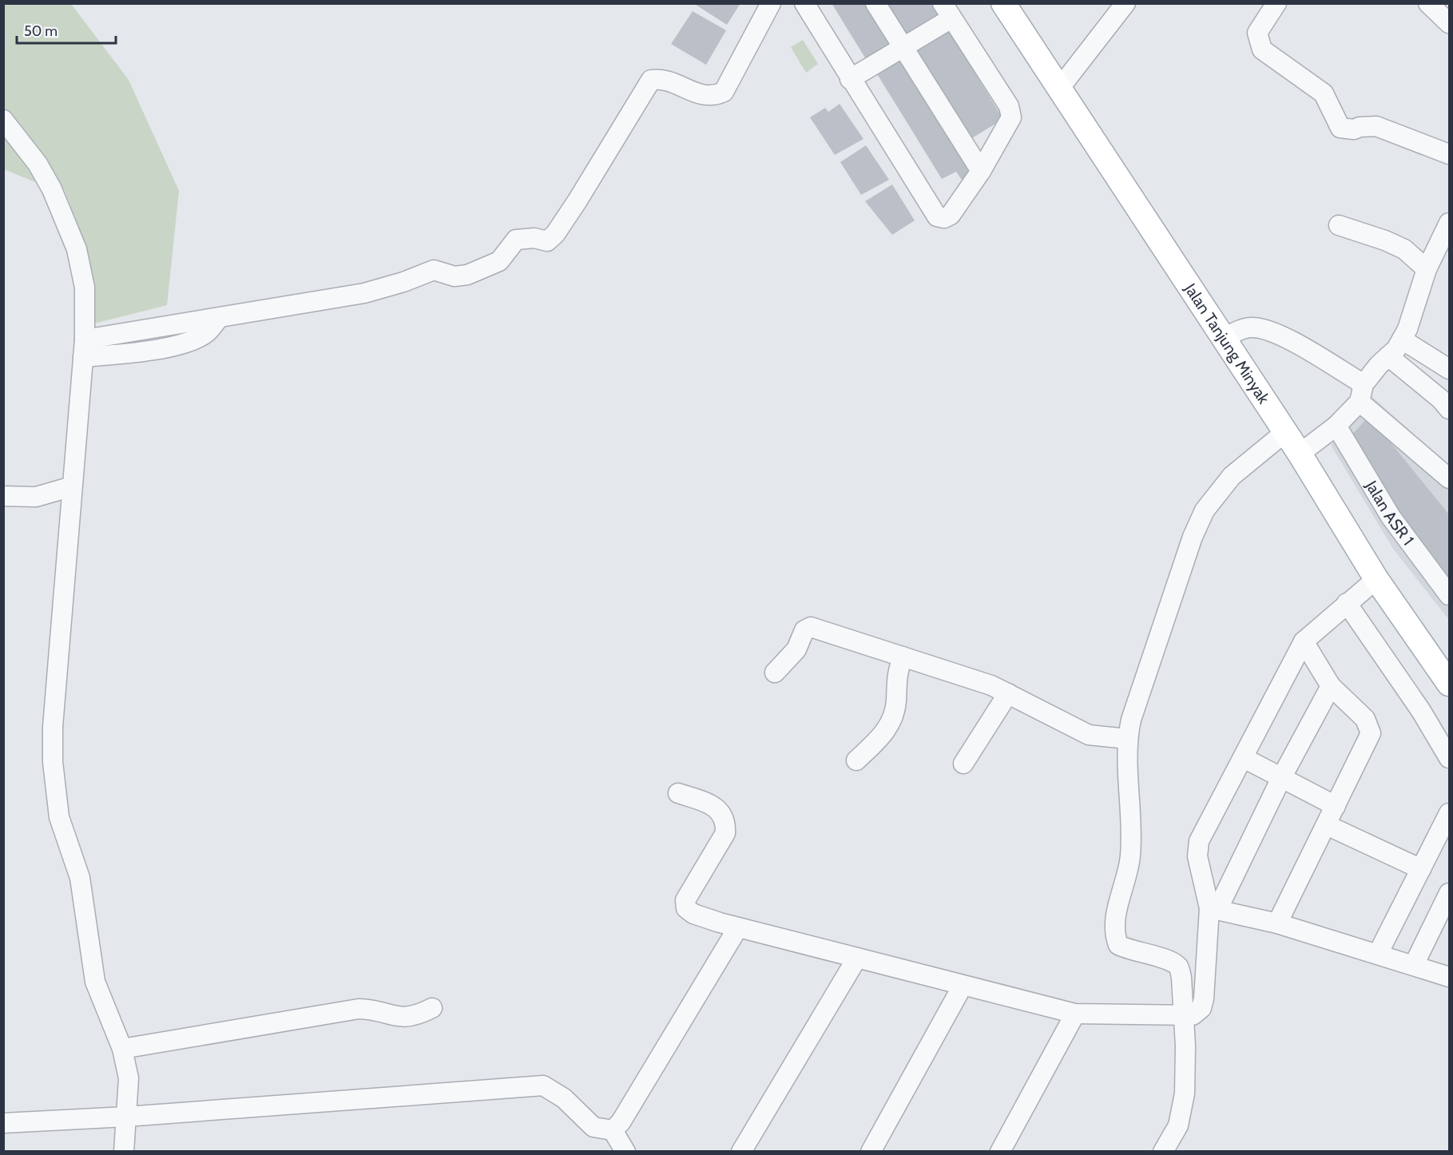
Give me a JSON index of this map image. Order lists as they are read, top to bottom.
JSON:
{
  "streets": {
    "main road": ["Jalan Tanjung Minyak"],
    "street": ["Jalan ASR 1"]
  },
  "scale_bar": "50 m"
}
